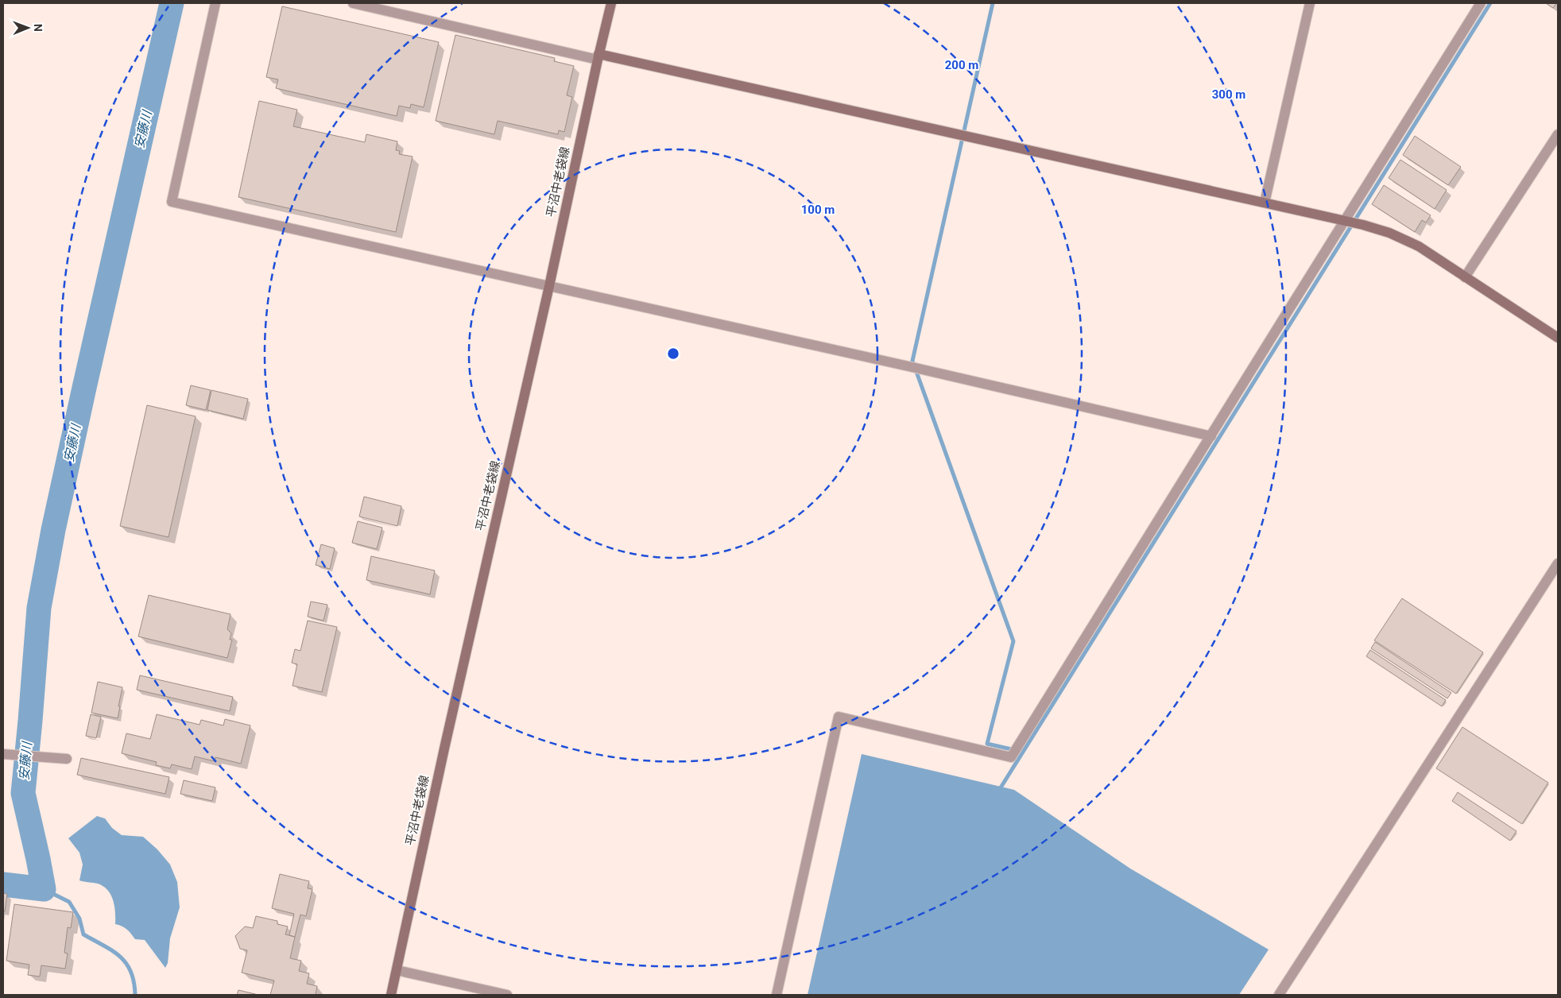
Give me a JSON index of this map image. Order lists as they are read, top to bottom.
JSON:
{
  "streets": {
    "main road": ["平沼中老袋線"]
  },
  "water": ["安藤川"],
  "north": "right",
  "rings": ["200 m", "300 m", "100 m"]
}
